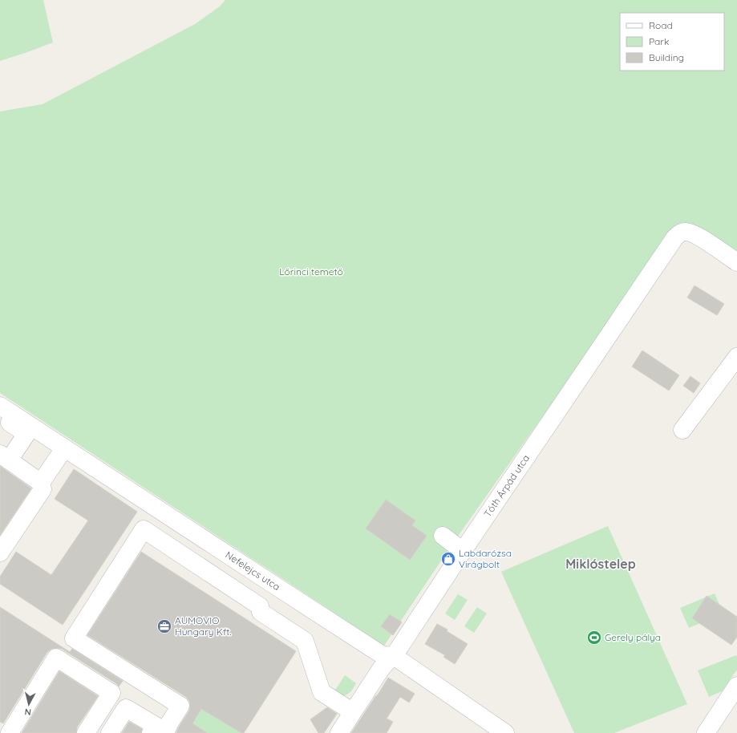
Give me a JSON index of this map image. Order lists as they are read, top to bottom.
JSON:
{
  "streets": {
    "street": ["Tóth Árpád utca", "Nefelejcs utca"]
  },
  "crossings": [
    ["Tóth Árpád utca", "Nefelejcs utca"]
  ],
  "districts": ["Miklóstelep"],
  "parks": ["Lőrinci temető"],
  "places": {
    "shop": ["Labdarózsa Virágbolt"],
    "office": ["AUMOVIO Hungary Kft."],
    "sports": ["Gerely pálya"]
  },
  "legend": ["Road", "Park", "Building"],
  "north": "bottom"
}
